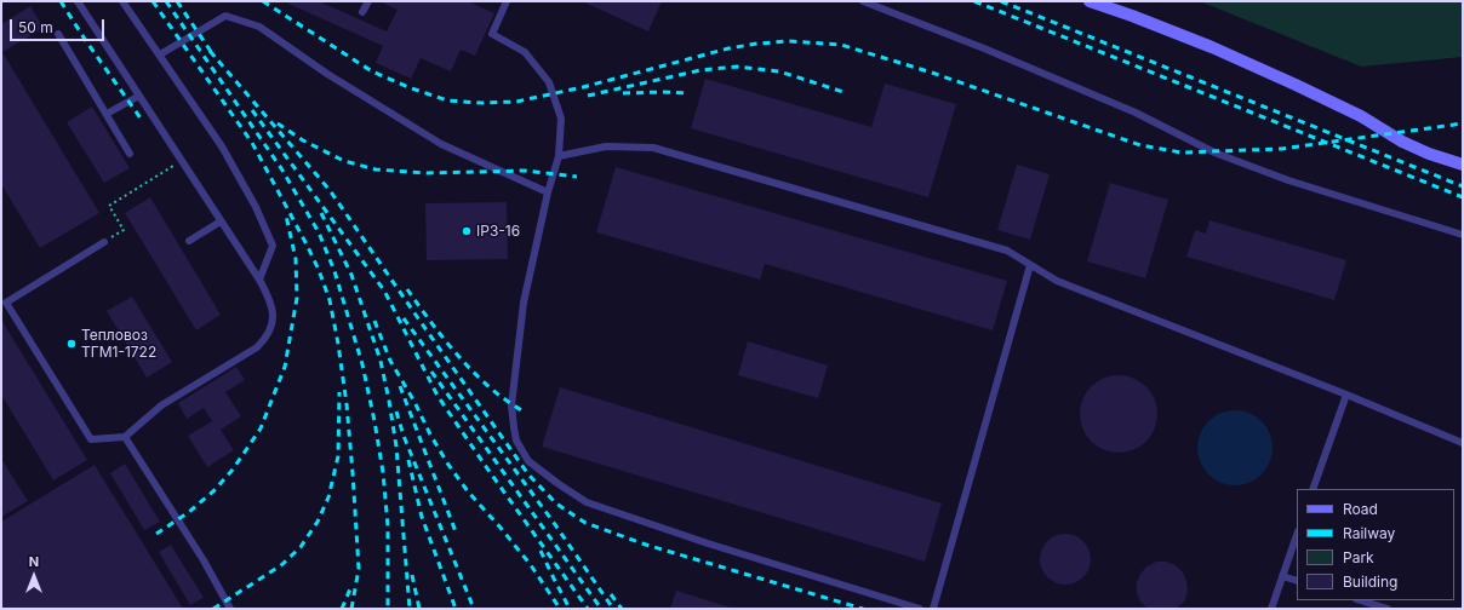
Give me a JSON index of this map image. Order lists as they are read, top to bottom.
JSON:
{
  "places": ["ІРЗ-16", "Тепловоз ТГМ1-1722"],
  "legend": [
    "Road",
    "Railway",
    "Park",
    "Building"
  ],
  "scale_bar": "50 m",
  "north": "top"
}
